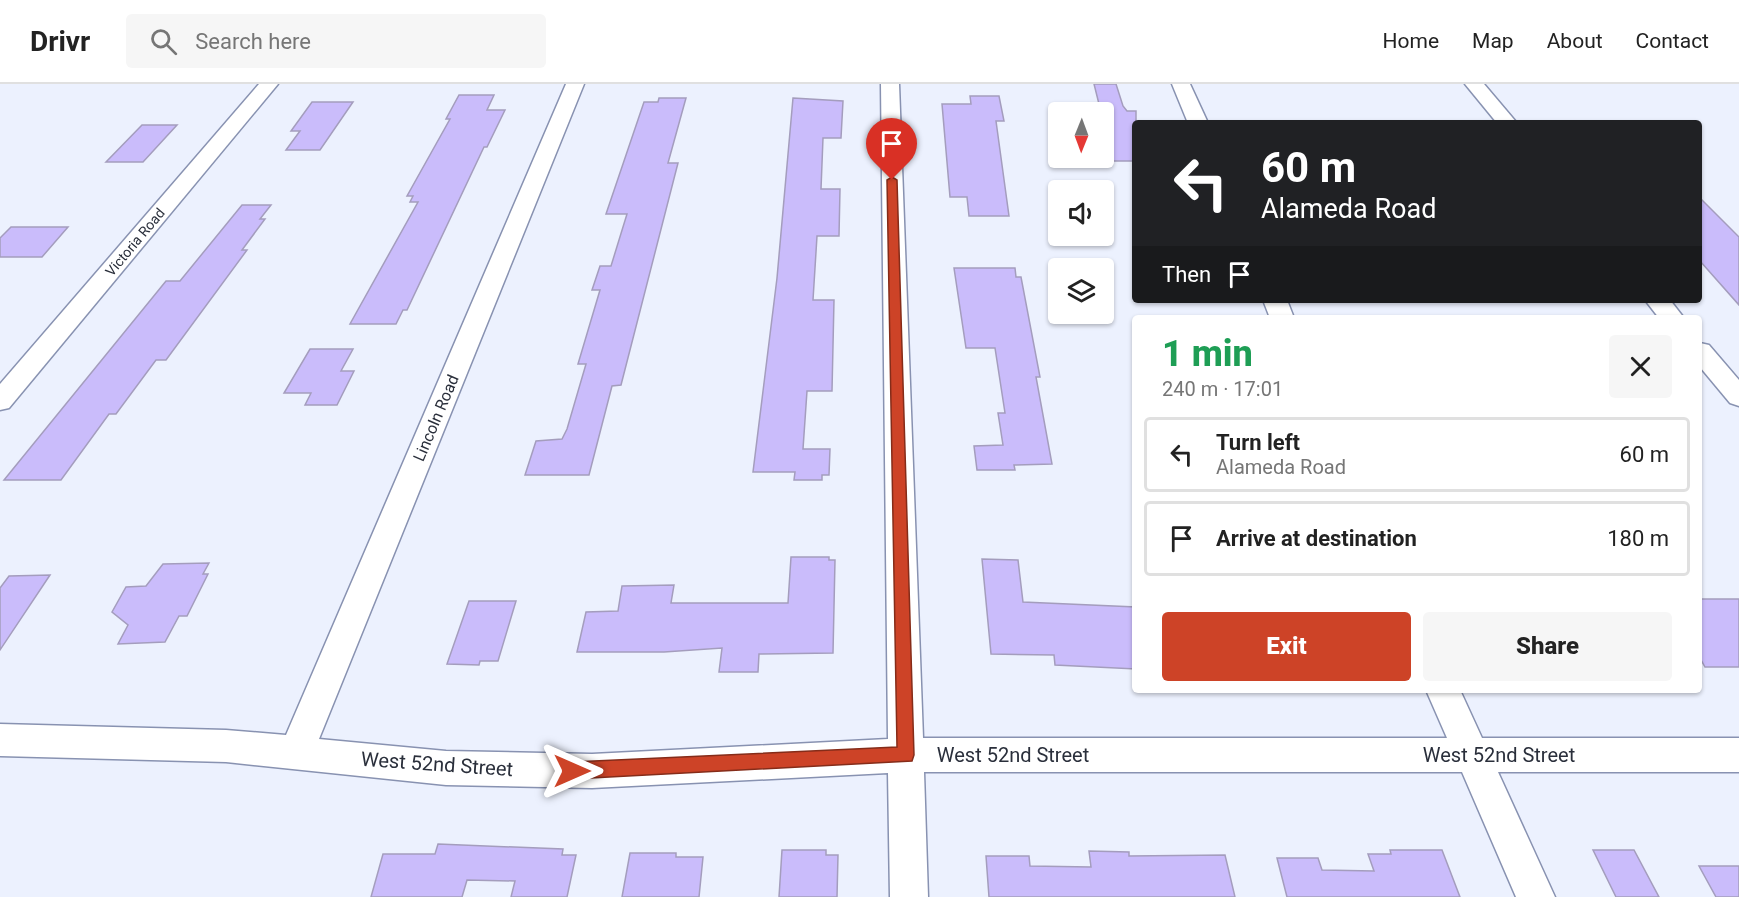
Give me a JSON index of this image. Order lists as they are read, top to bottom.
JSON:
{
  "streets": {
    "street": ["Victoria Road", "Lincoln Road", "West 52nd Street"]
  },
  "crossings": [
    ["Lincoln Road", "West 52nd Street"]
  ],
  "north": "bottom",
  "page": {
    "header": "Drivr",
    "search": "Search here",
    "nav": [
      "Home",
      "Map",
      "About",
      "Contact"
    ],
    "turn": ["60 m", "Alameda Road"],
    "then": "Then",
    "heading": ["1 min", "240 m · 17:01"],
    "list": [
      {
        "name": "Turn left",
        "note": "Alameda Road",
        "value": "60 m"
      },
      {
        "name": "Arrive at destination",
        "value": "180 m"
      }
    ],
    "buttons": ["Exit", "Share"]
  }
}
